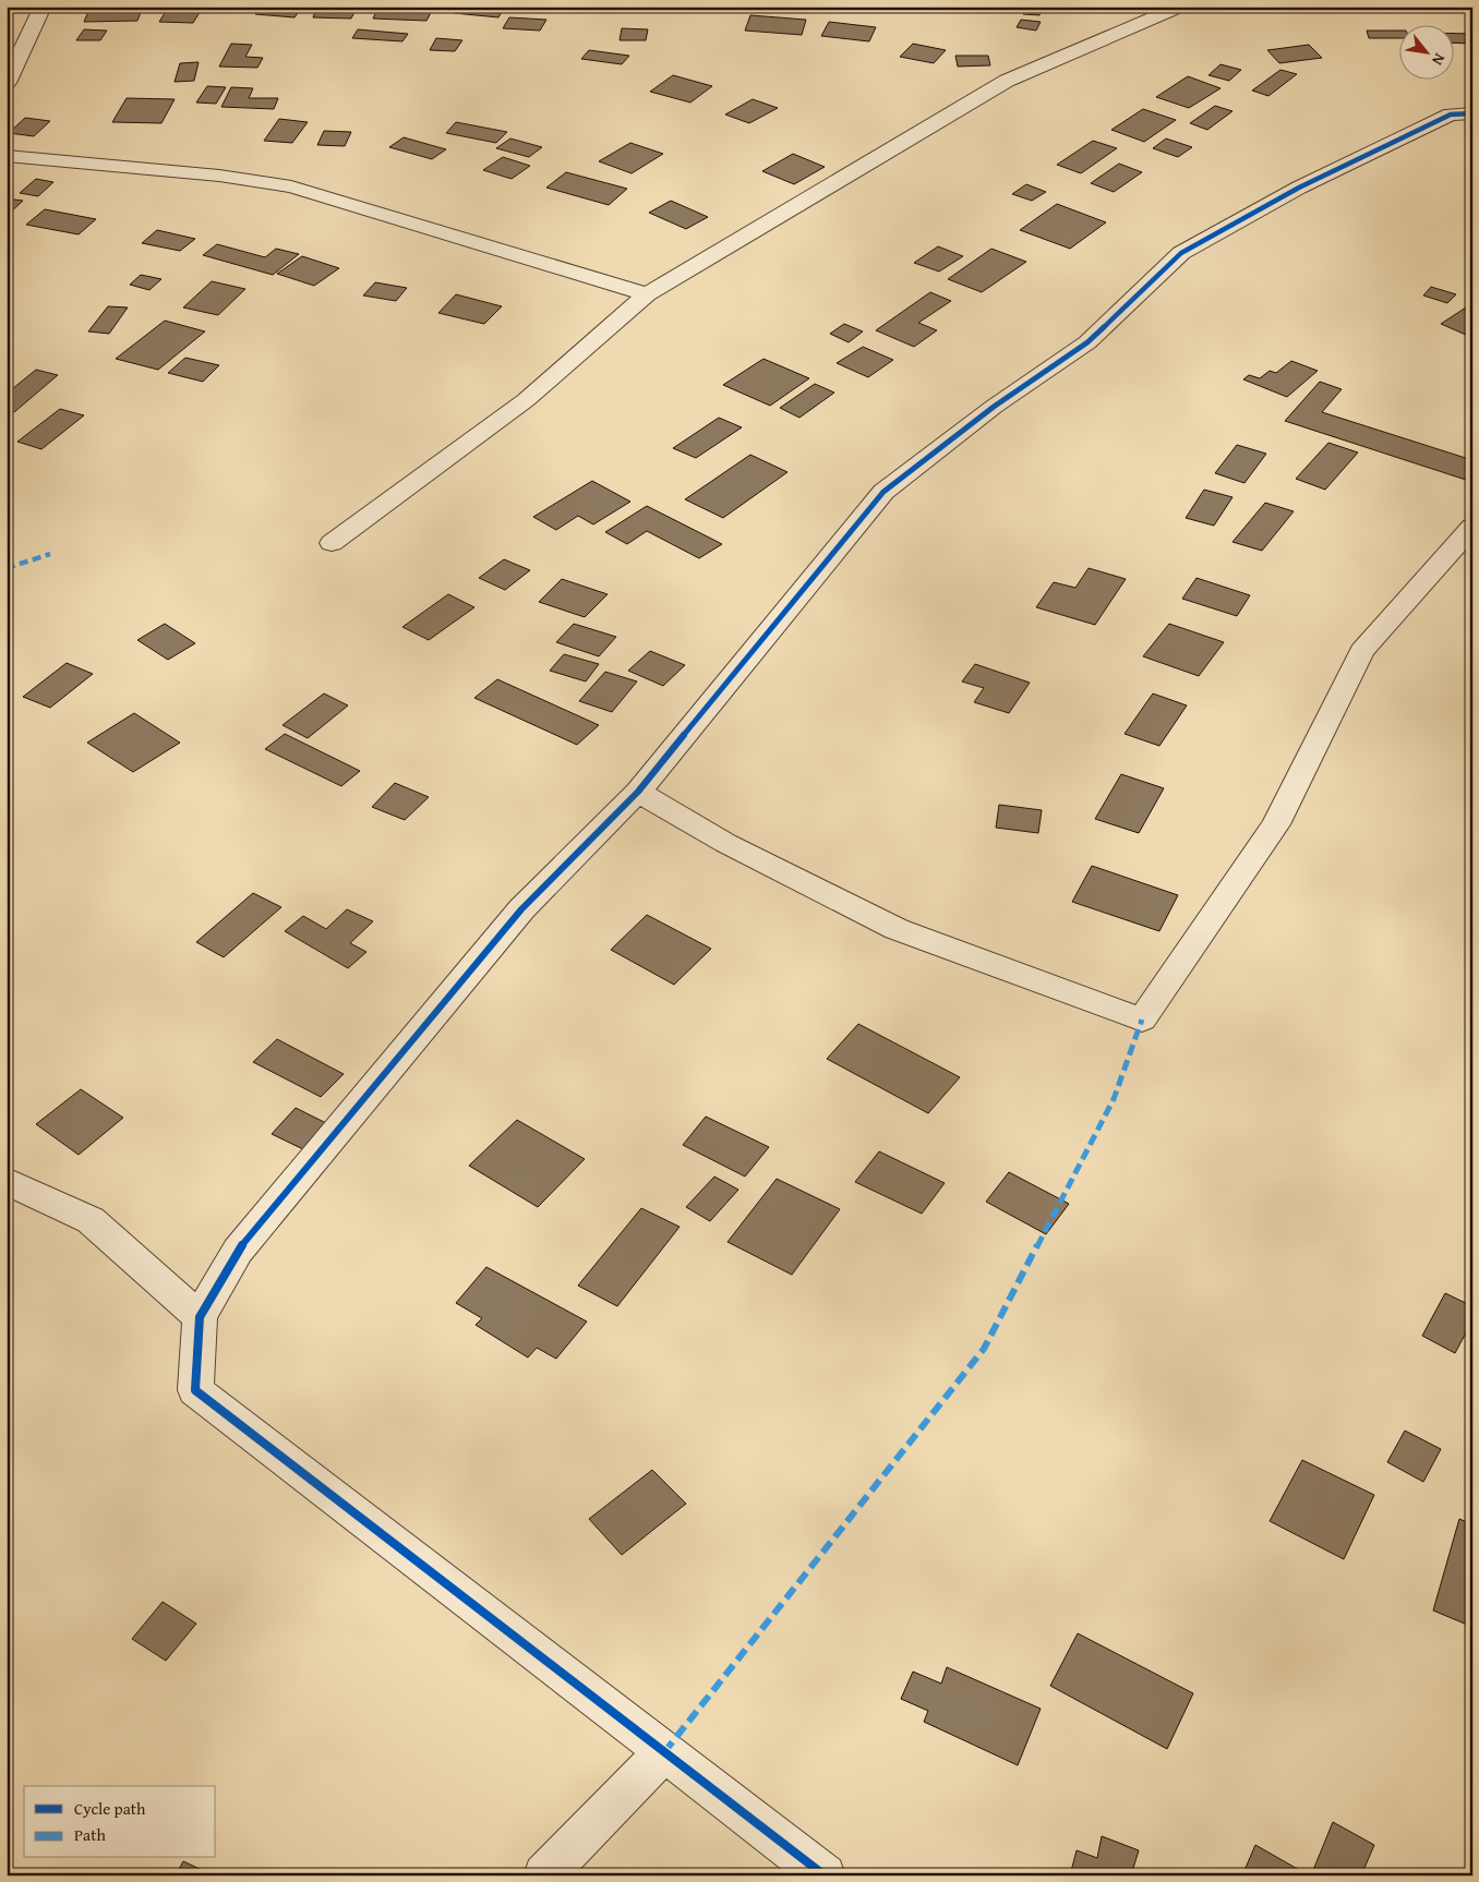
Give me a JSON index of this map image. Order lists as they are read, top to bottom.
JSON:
{
  "legend": ["Cycle path", "Path"],
  "north": "bottom right"
}
